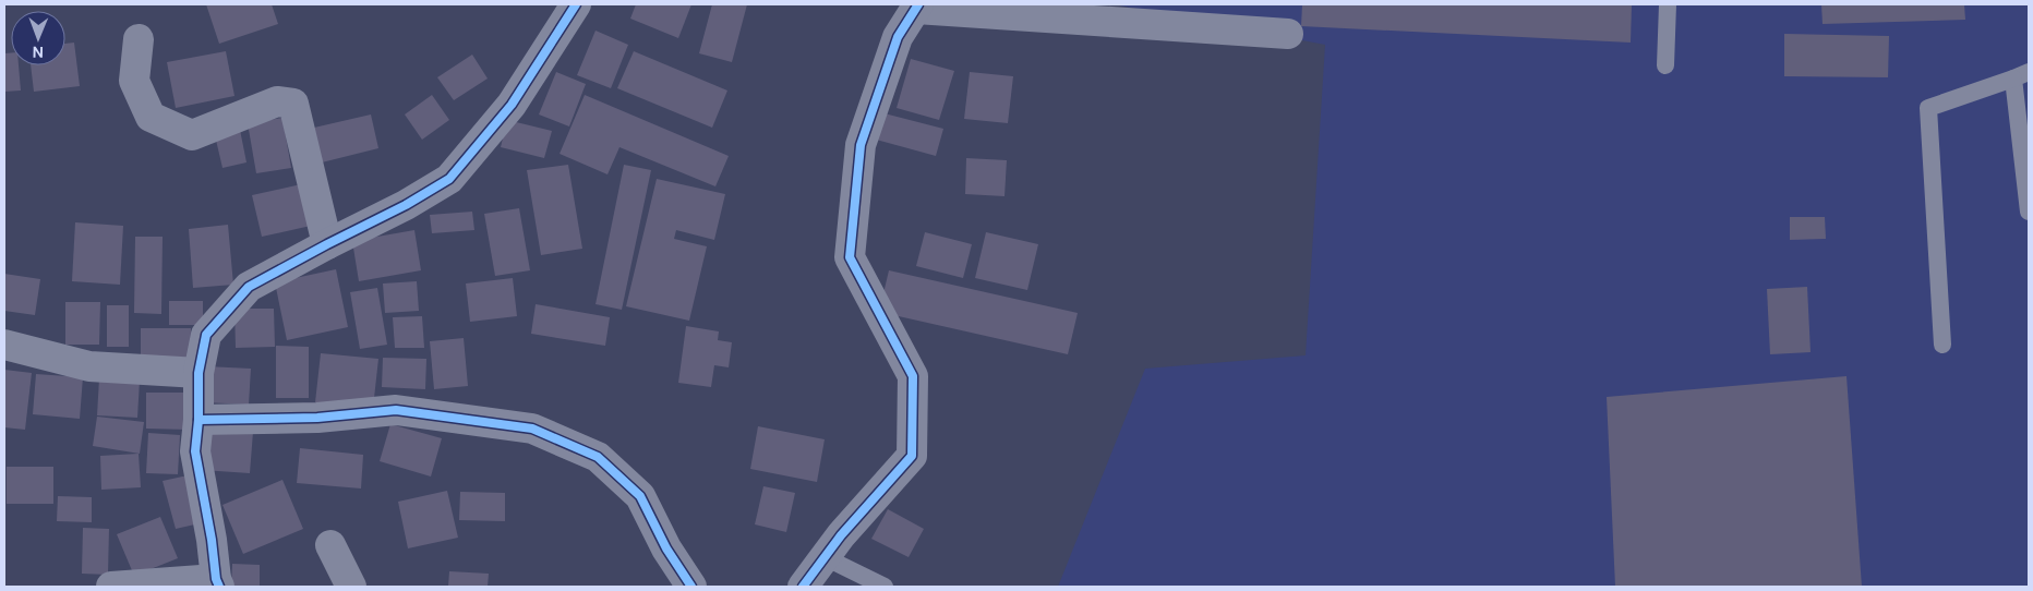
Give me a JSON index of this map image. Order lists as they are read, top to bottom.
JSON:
{
  "north": "bottom"
}
